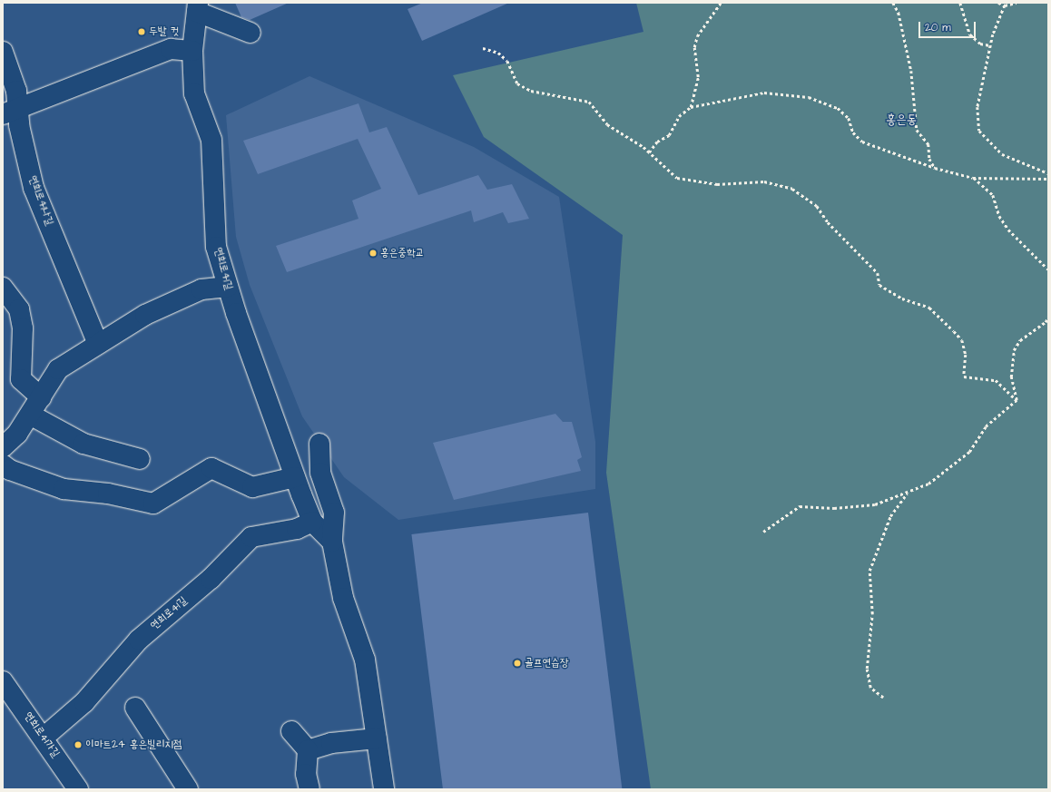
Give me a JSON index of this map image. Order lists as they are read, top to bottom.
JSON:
{
  "streets": {
    "street": ["연희로41나길", "연희로41길", "연희로41가길"]
  },
  "crossings": [
    ["연희로41길", "연희로41가길"]
  ],
  "districts": ["홍은동"],
  "places": [
    "두발 컷",
    "홍은중학교",
    "골프연습장",
    "이마트24 홍은빌리지점"
  ],
  "scale_bar": "20 m"
}
